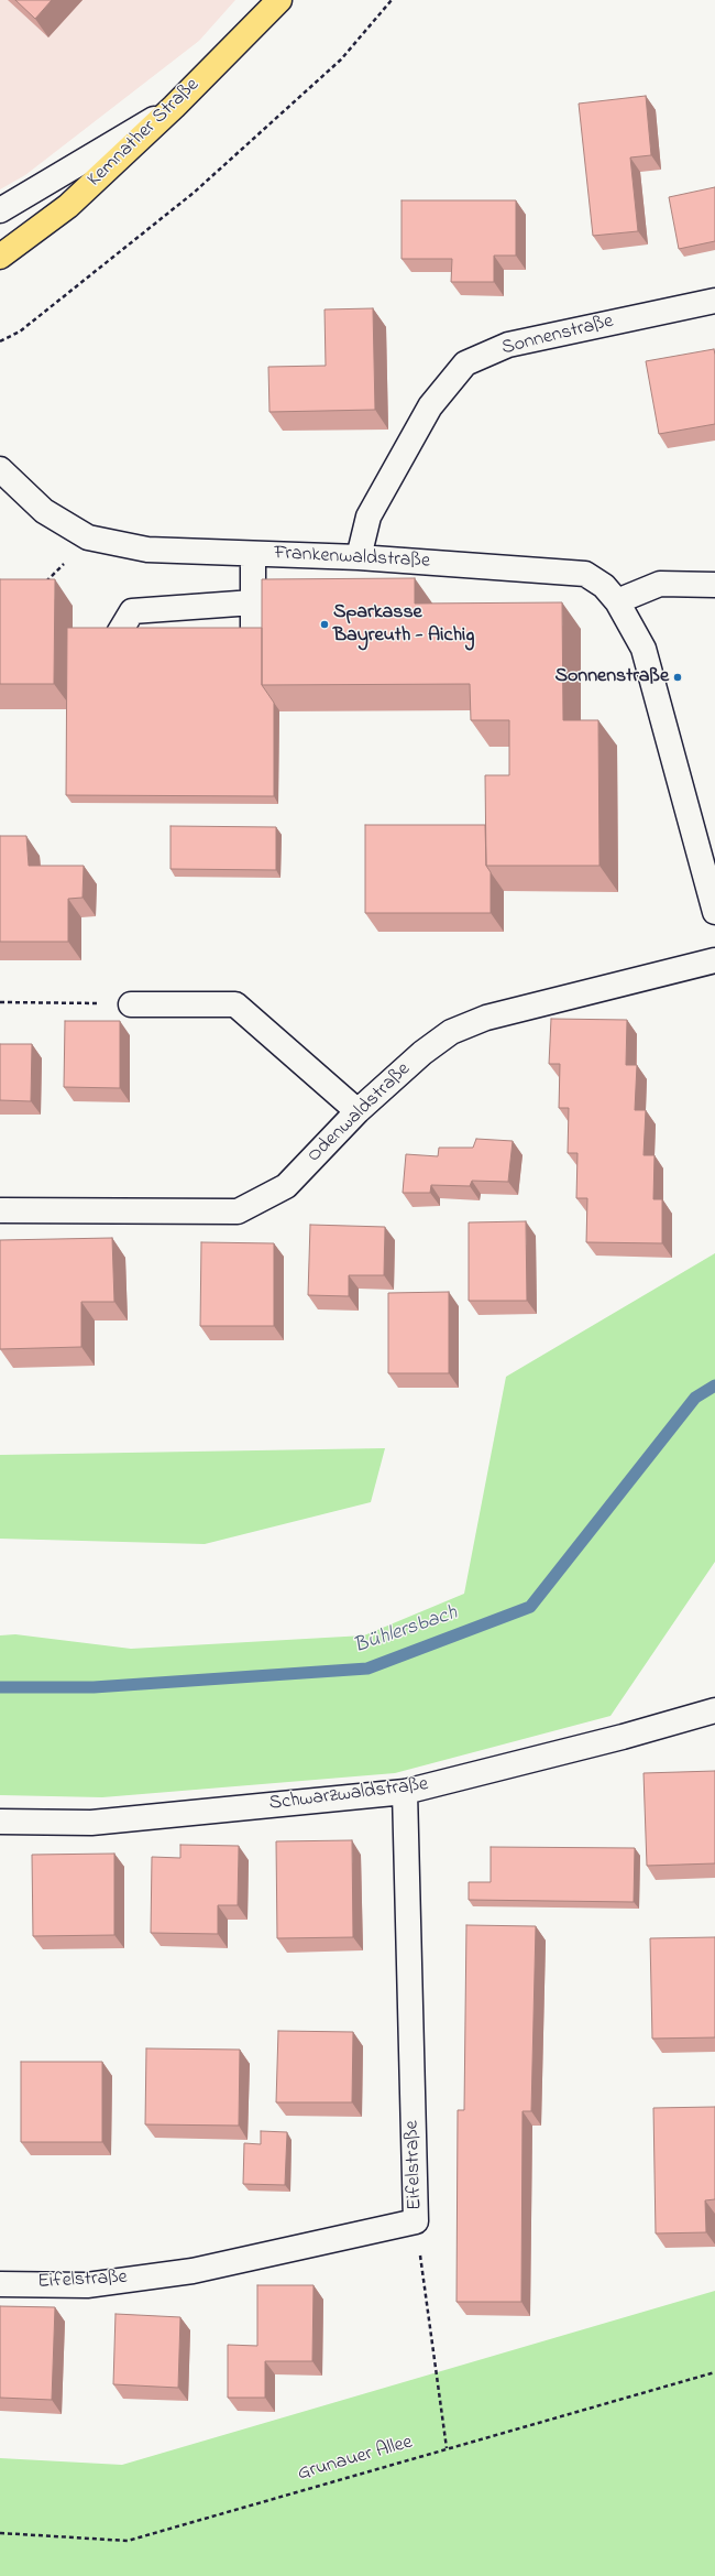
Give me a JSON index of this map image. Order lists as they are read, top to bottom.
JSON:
{
  "streets": {
    "main road": ["Kemnather Straße"],
    "street": [
      "Sonnenstraße",
      "Frankenwaldstraße",
      "Odenwaldstraße",
      "Schwarzwaldstraße",
      "Eifelstraße"
    ],
    "path": ["Grunauer Allee"]
  },
  "crossings": [
    ["Sonnenstraße", "Frankenwaldstraße"],
    ["Schwarzwaldstraße", "Eifelstraße"]
  ],
  "water": ["Bühlersbach"],
  "places": ["Sparkasse Bayreuth - Aichig", "Sonnenstraße"]
}
